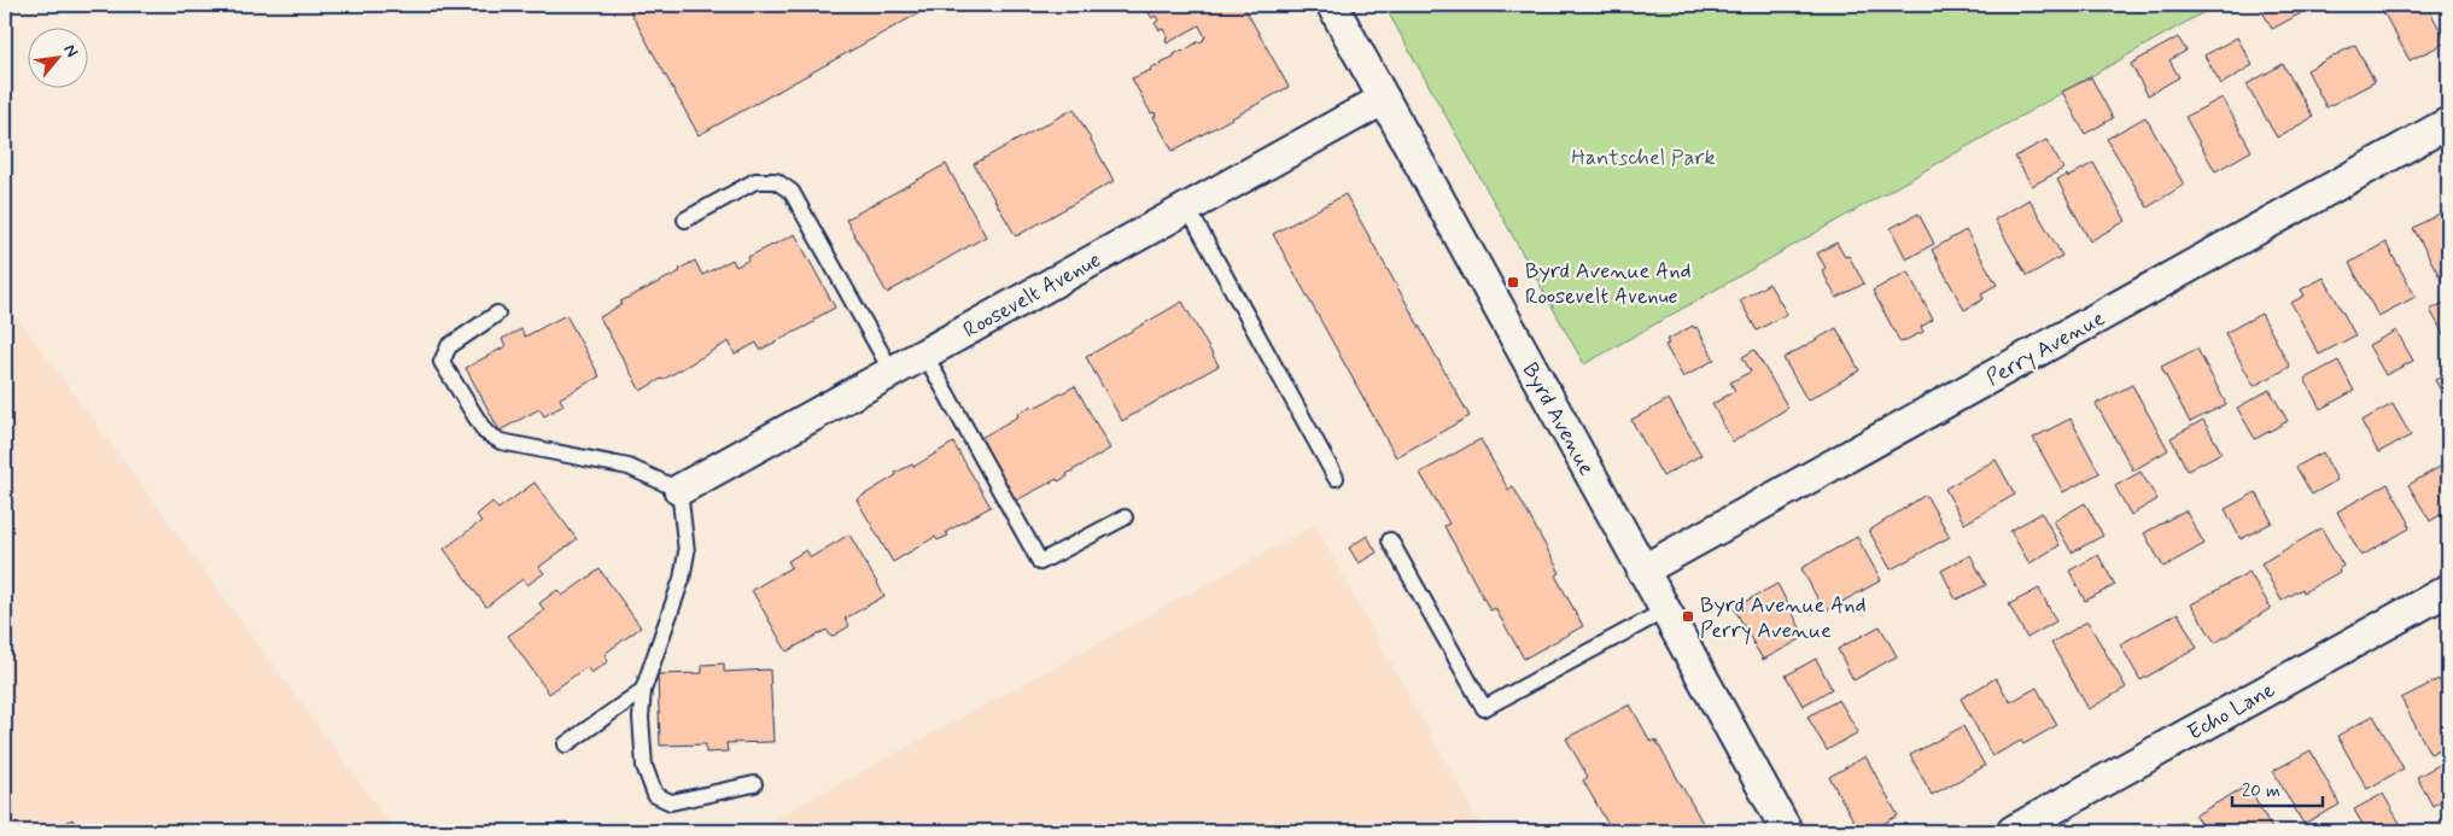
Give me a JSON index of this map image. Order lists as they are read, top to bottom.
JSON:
{
  "streets": {
    "street": [
      "Roosevelt Avenue",
      "Perry Avenue",
      "Byrd Avenue",
      "Echo Lane"
    ]
  },
  "crossings": [
    ["Roosevelt Avenue", "Byrd Avenue"],
    ["Perry Avenue", "Byrd Avenue"]
  ],
  "parks": ["Hantschel Park"],
  "places": {
    "transit": ["Byrd Avenue And Roosevelt Avenue", "Byrd Avenue And Perry Avenue"]
  },
  "scale_bar": "20 m",
  "north": "top right"
}
